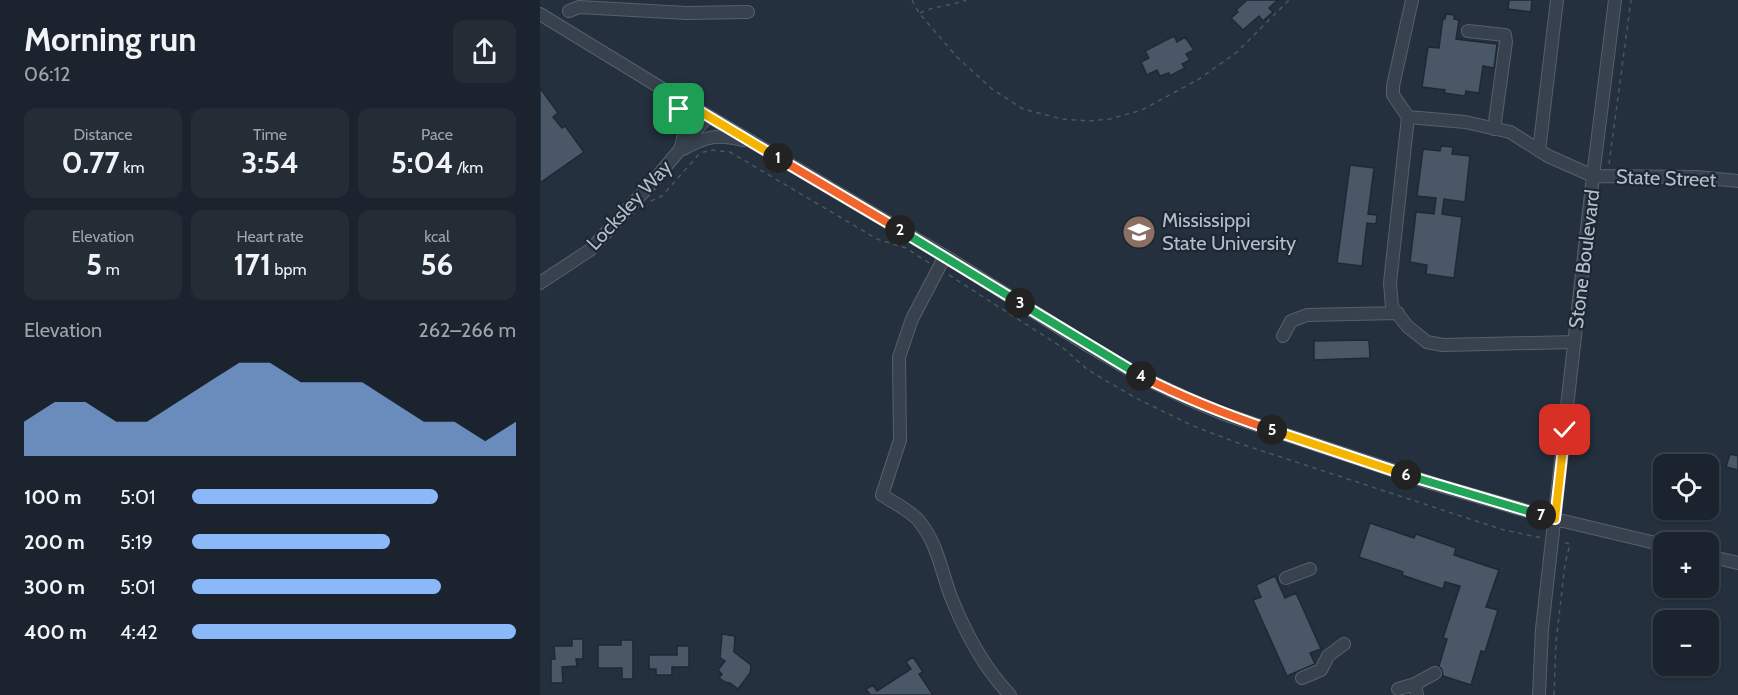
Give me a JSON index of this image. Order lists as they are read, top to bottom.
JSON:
{
  "streets": {
    "street": ["State Street", "Locksley Way", "Stone Boulevard"]
  },
  "crossings": [
    ["State Street", "Stone Boulevard"]
  ],
  "places": {
    "school or university": ["Mississippi State University"]
  },
  "page": {
    "heading": ["Morning run", "06:12"],
    "stats": [
      ["Distance", "0.77 km"],
      ["Time", "3:54"],
      ["Pace", "5:04 /km"],
      ["Elevation", "5 m"],
      ["Heart rate", "171 bpm"],
      ["kcal", "56"]
    ],
    "pins": [
      "1",
      "2",
      "3",
      "4",
      "5",
      "6",
      "7"
    ],
    "chart": ["Elevation", "262–266 m"],
    "map_buttons": ["+", "−"],
    "list": [
      {
        "name": "100 m",
        "note": "5:01"
      },
      {
        "name": "200 m",
        "note": "5:19"
      },
      {
        "name": "300 m",
        "note": "5:01"
      },
      {
        "name": "400 m",
        "note": "4:42"
      }
    ]
  }
}
